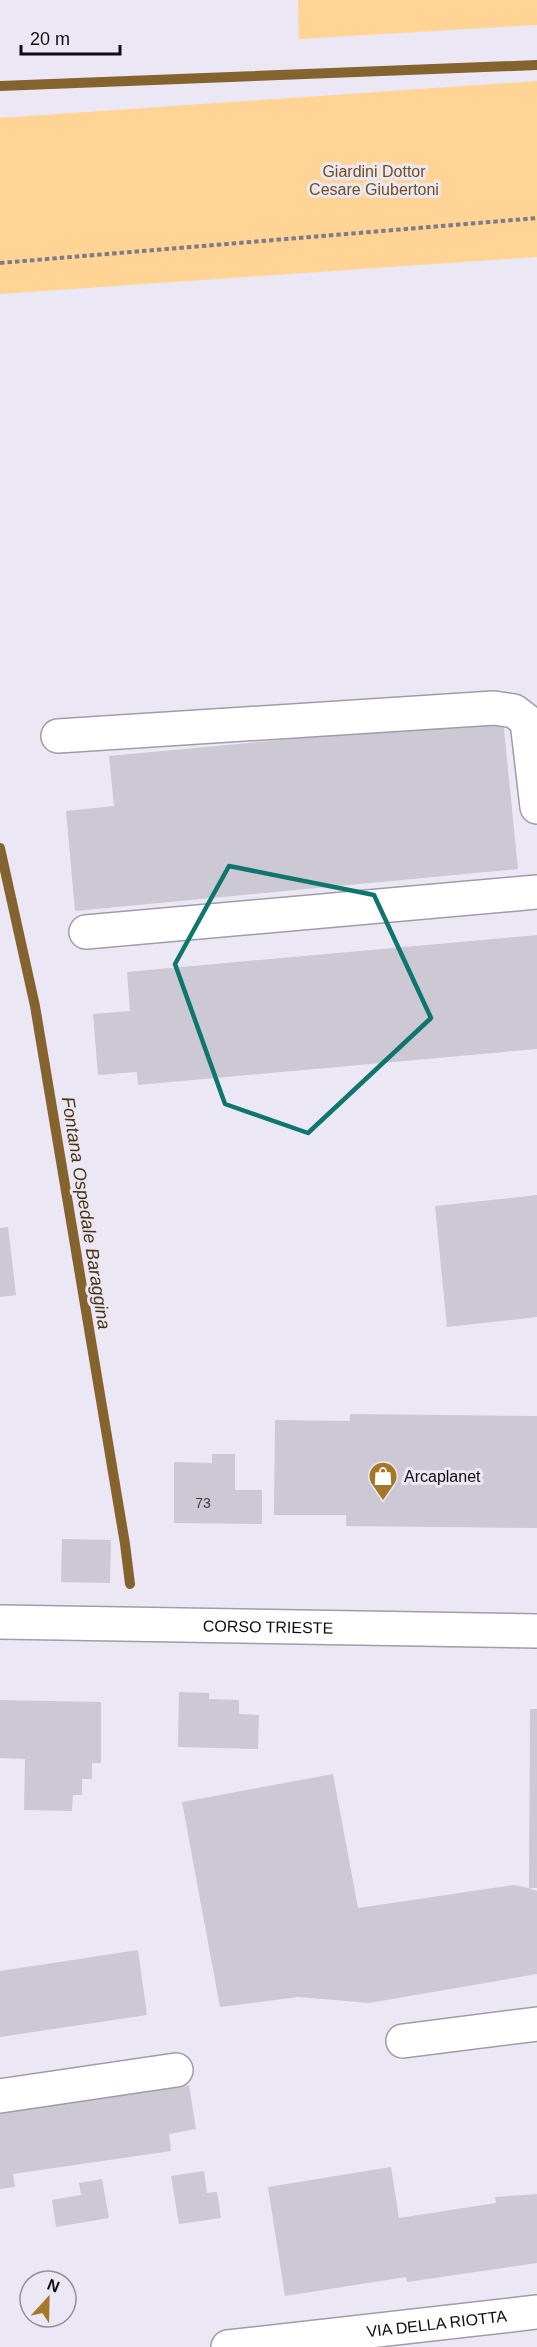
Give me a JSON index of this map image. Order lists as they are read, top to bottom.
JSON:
{
  "streets": {
    "street": ["CORSO TRIESTE", "VIA DELLA RIOTTA"]
  },
  "water": ["Fontana Ospedale Baraggina"],
  "parks": ["Giardini Dottor Cesare Giubertoni"],
  "places": {
    "shop": ["Arcaplanet"]
  },
  "house_numbers": ["73"],
  "scale_bar": "20 m",
  "north": "top"
}
